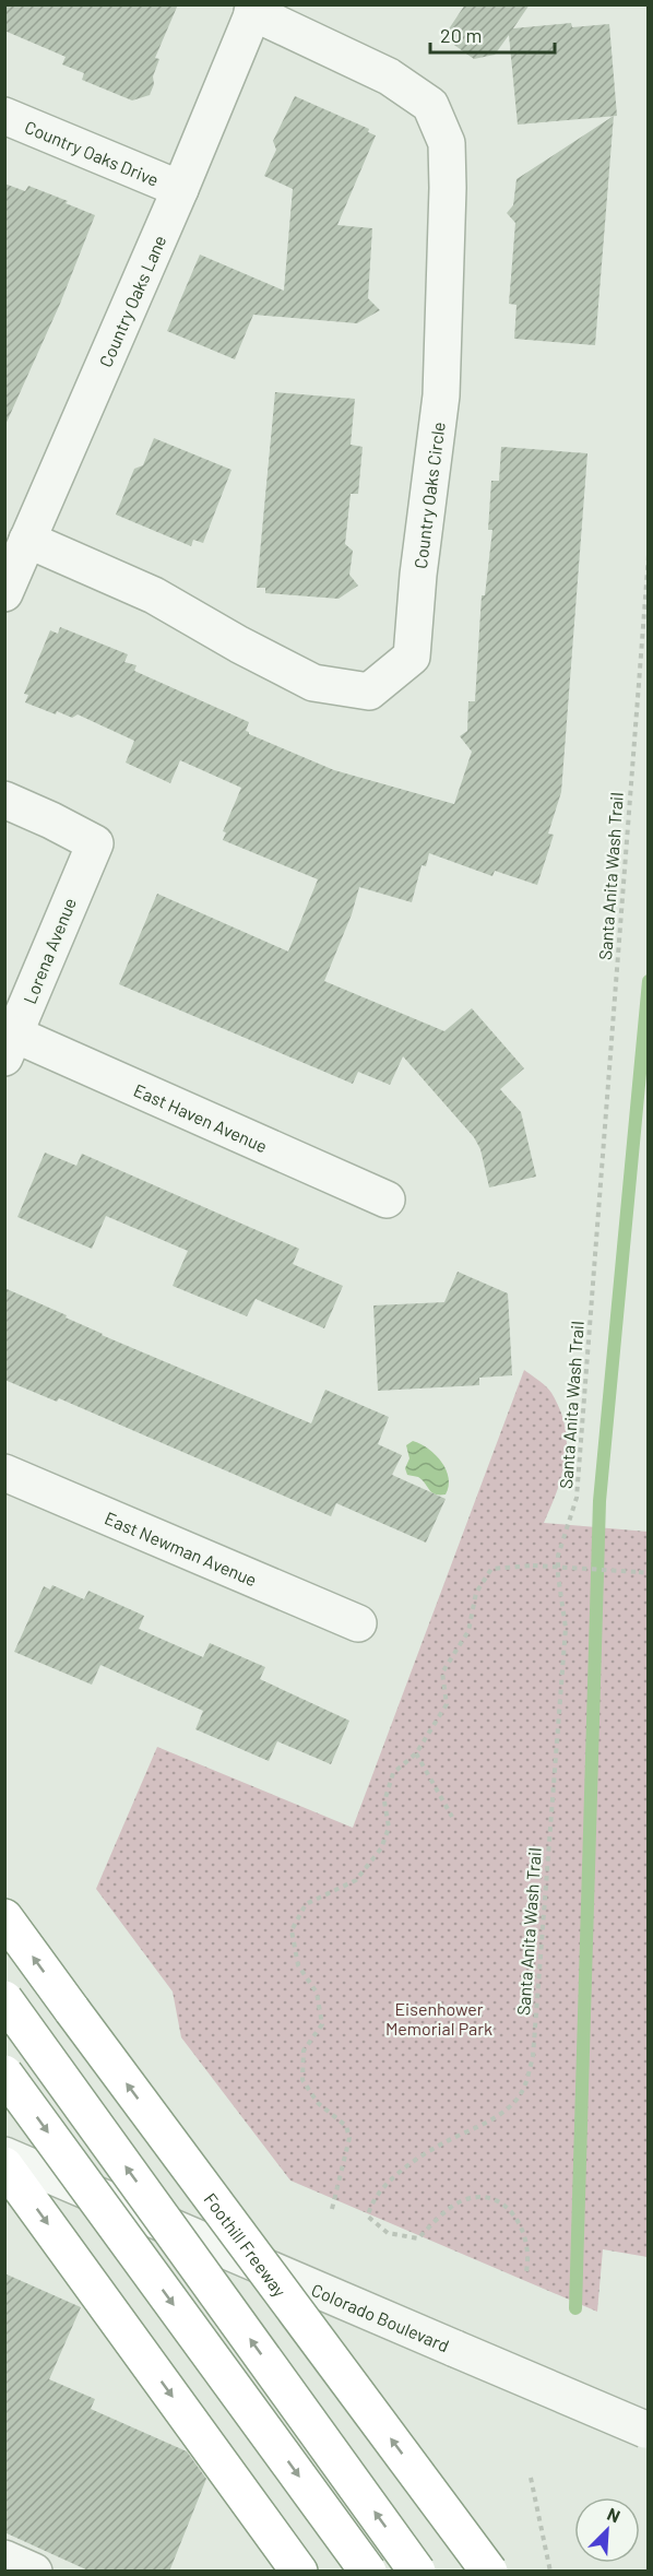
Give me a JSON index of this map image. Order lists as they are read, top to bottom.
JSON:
{
  "streets": {
    "highway": ["Foothill Freeway"],
    "street": [
      "Country Oaks Drive",
      "Country Oaks Lane",
      "Country Oaks Circle",
      "Lorena Avenue",
      "East Haven Avenue",
      "East Newman Avenue",
      "Colorado Boulevard"
    ],
    "path": ["Santa Anita Wash Trail"]
  },
  "crossings": [
    ["Country Oaks Drive", "Country Oaks Lane"],
    ["Country Oaks Lane", "Country Oaks Circle"],
    ["Lorena Avenue", "East Haven Avenue"]
  ],
  "parks": ["Eisenhower Memorial Park"],
  "scale_bar": "20 m",
  "north": "top right"
}
